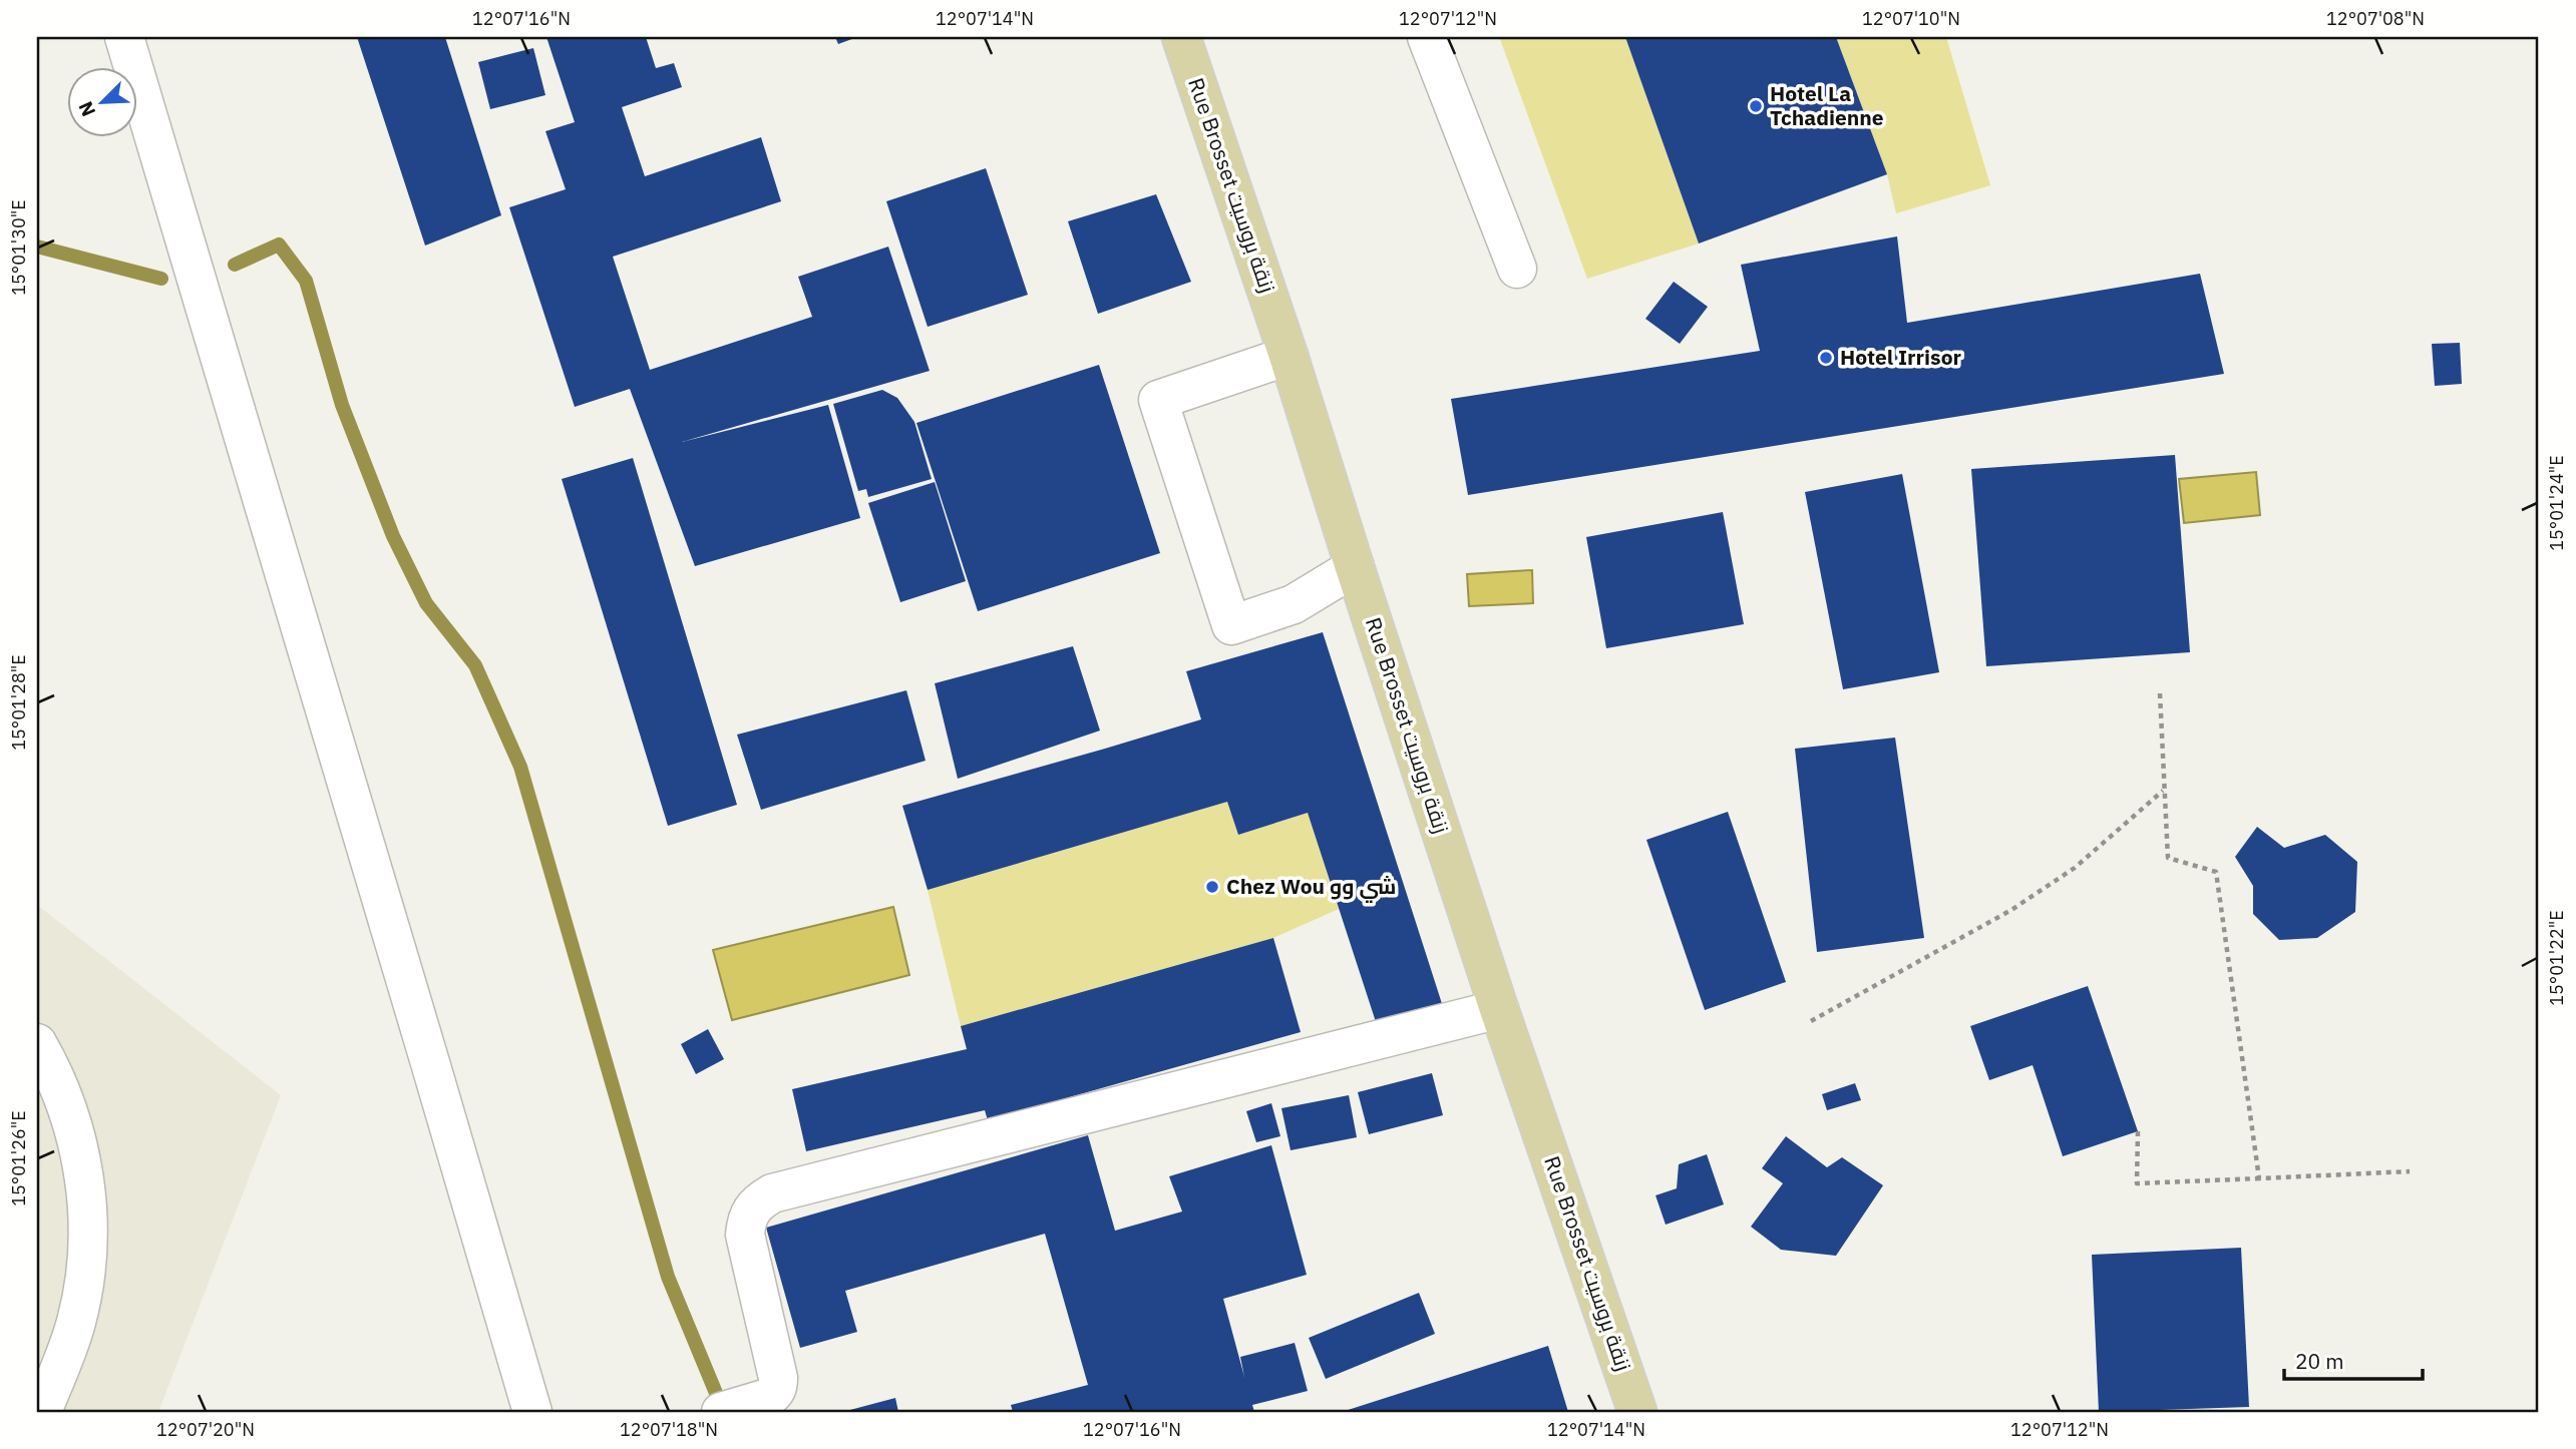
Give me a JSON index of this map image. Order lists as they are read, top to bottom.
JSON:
{
  "streets": {
    "main road": ["Rue Brosset زنقة بروسيت"]
  },
  "places": ["Hotel La Tchadienne", "Hotel Irrisor", "Chez Wou شي وو"],
  "scale_bar": "20 m",
  "north": "bottom left",
  "coordinates": [
    "12°07'16\"N",
    "12°07'14\"N",
    "12°07'12\"N",
    "12°07'10\"N",
    "12°07'08\"N",
    "15°01'30\"E",
    "15°01'24\"E",
    "15°01'28\"E",
    "15°01'22\"E",
    "15°01'26\"E",
    "12°07'20\"N",
    "12°07'18\"N"
  ]
}
